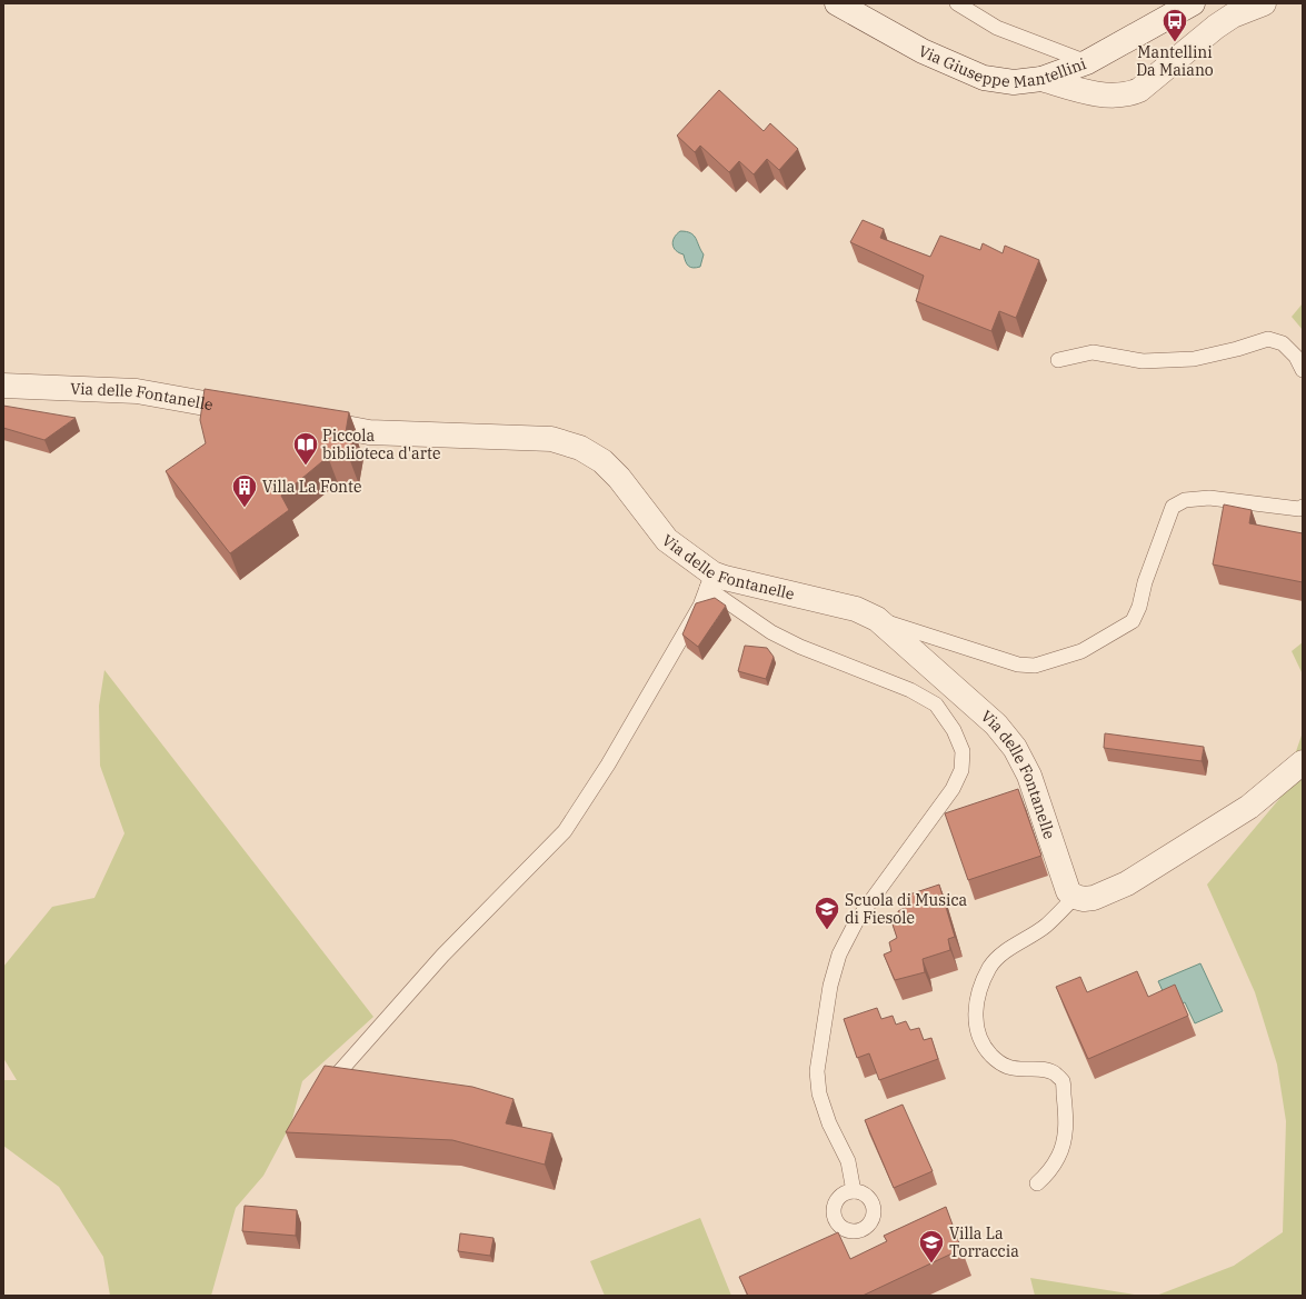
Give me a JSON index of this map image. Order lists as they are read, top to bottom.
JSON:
{
  "streets": {
    "street": ["Via Giuseppe Mantellini", "Via delle Fontanelle"]
  },
  "places": {
    "bus stop": ["Mantellini Da Maiano"],
    "library": ["Piccola biblioteca d'arte"],
    "building": ["Villa La Fonte"],
    "school or university": ["Scuola di Musica di Fiesole", "Villa La Torraccia"]
  }
}
